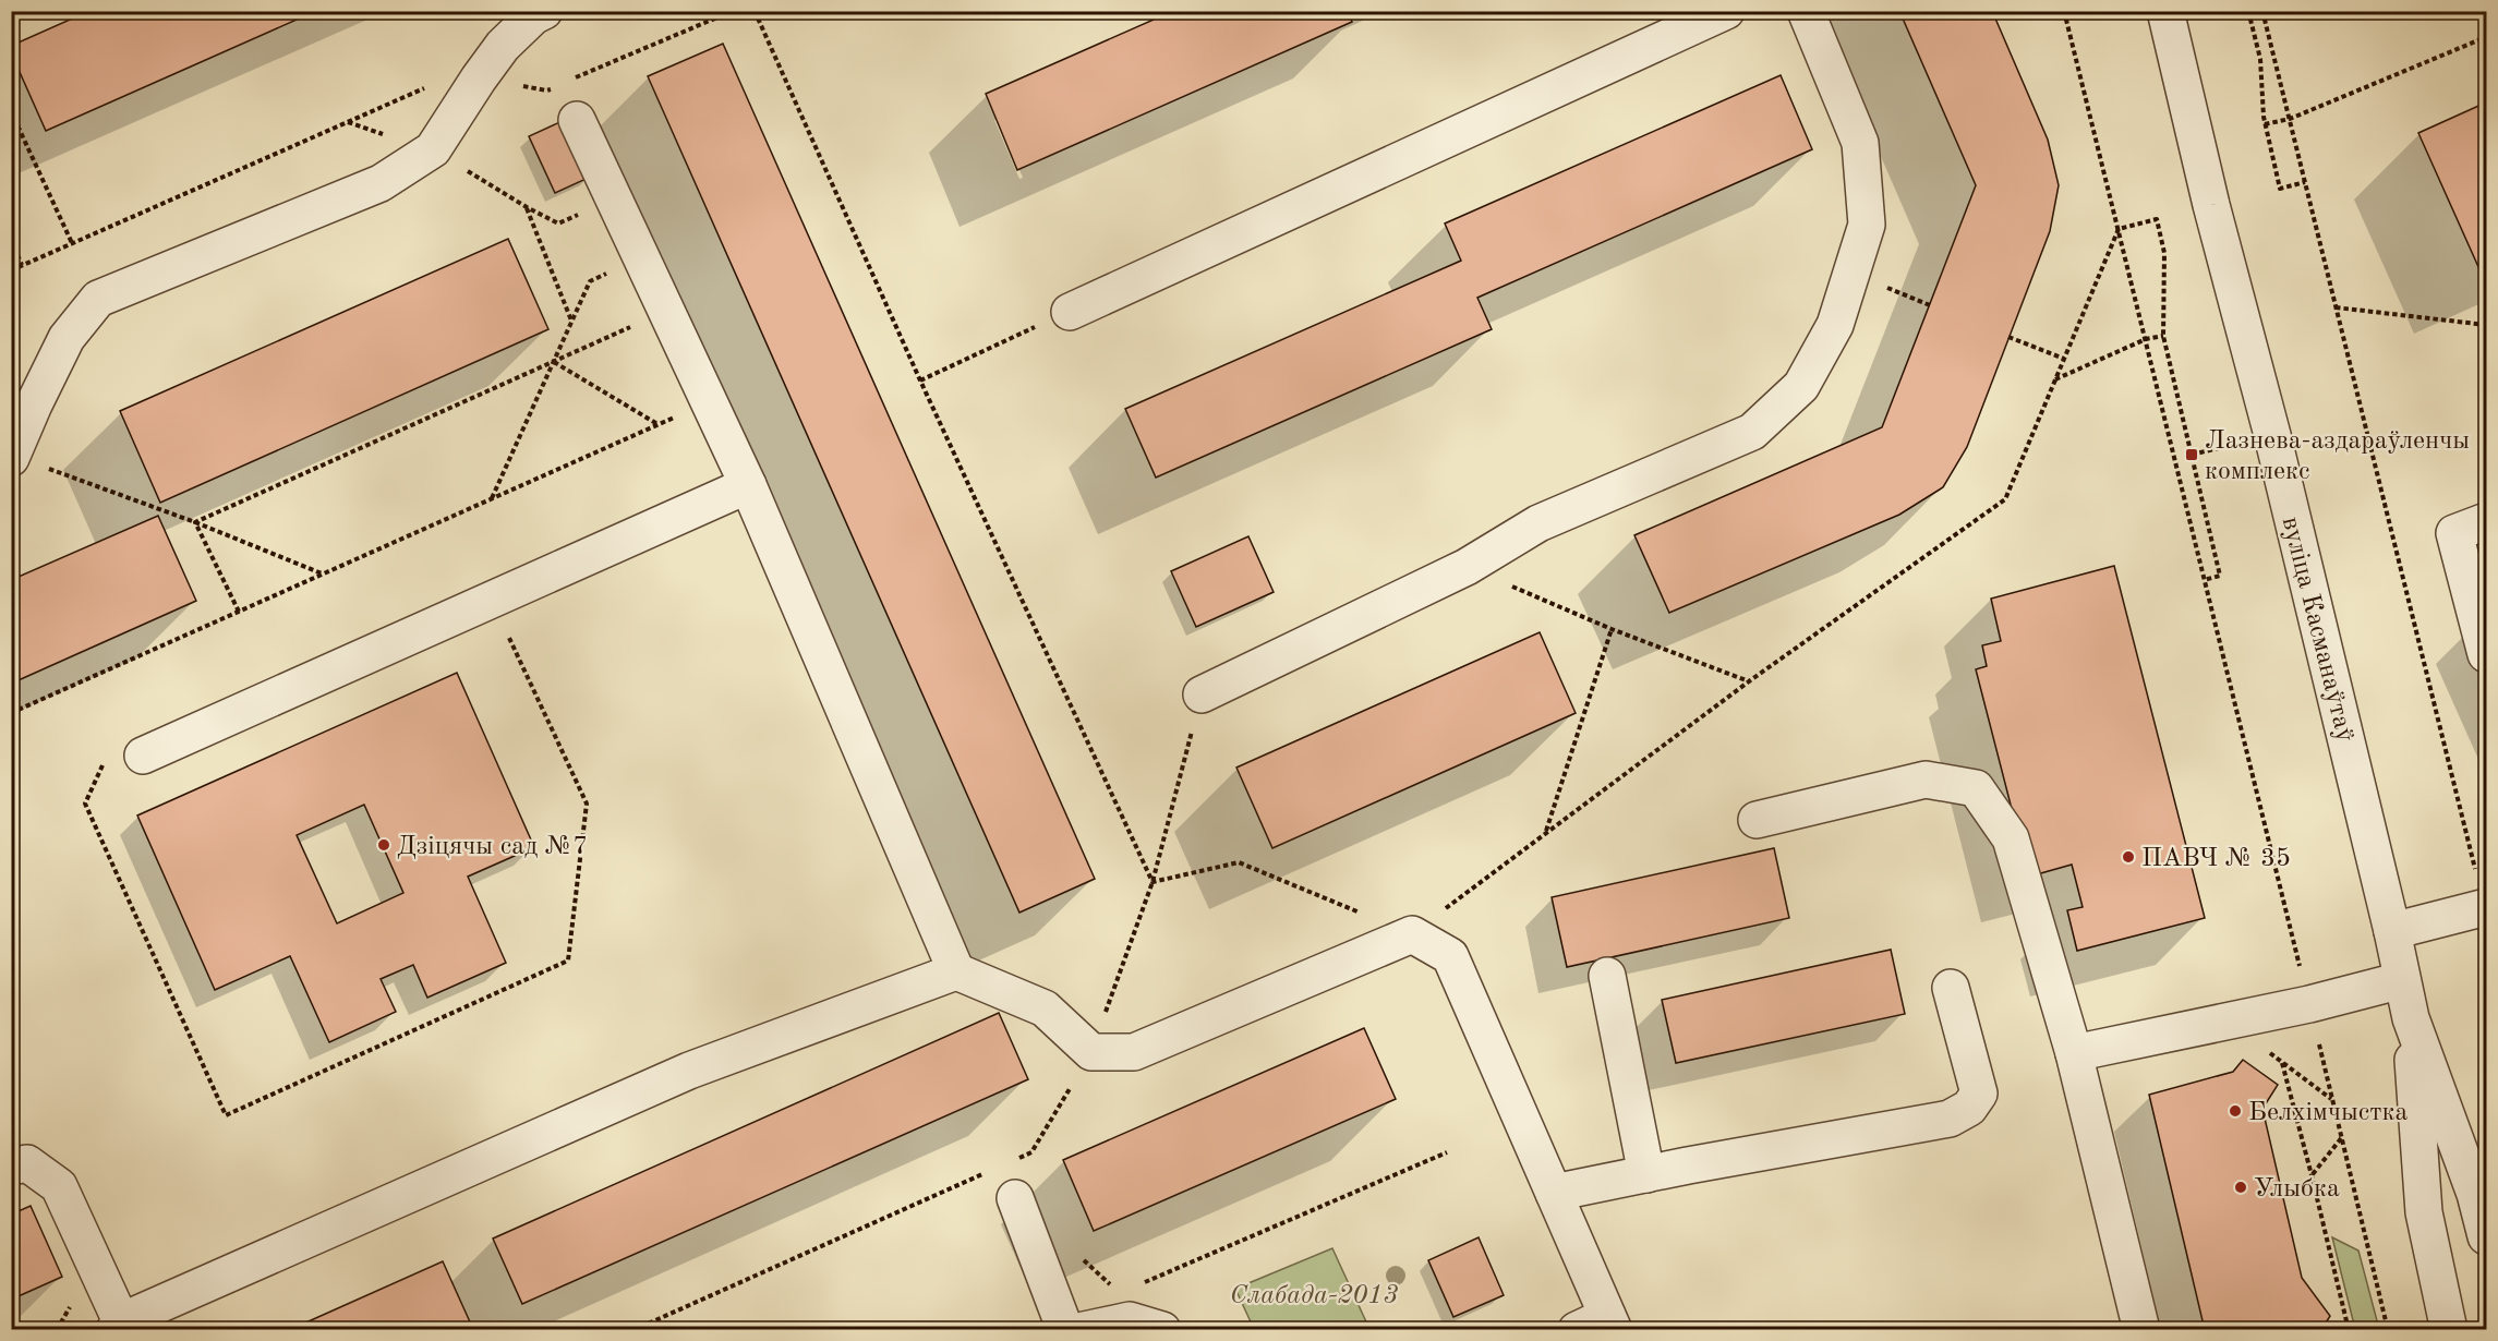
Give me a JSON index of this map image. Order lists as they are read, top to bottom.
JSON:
{
  "streets": {
    "street": ["вуліца Касманаўтаў"]
  },
  "parks": ["Слабада-2013"],
  "places": {
    "transit": ["Лазнева-аздараўленчы комплекс"],
    "other": [
      "Дзіцячы сад №7",
      "ПАВЧ № 35",
      "Белхімчыстка",
      "Улыбка"
    ]
  }
}
